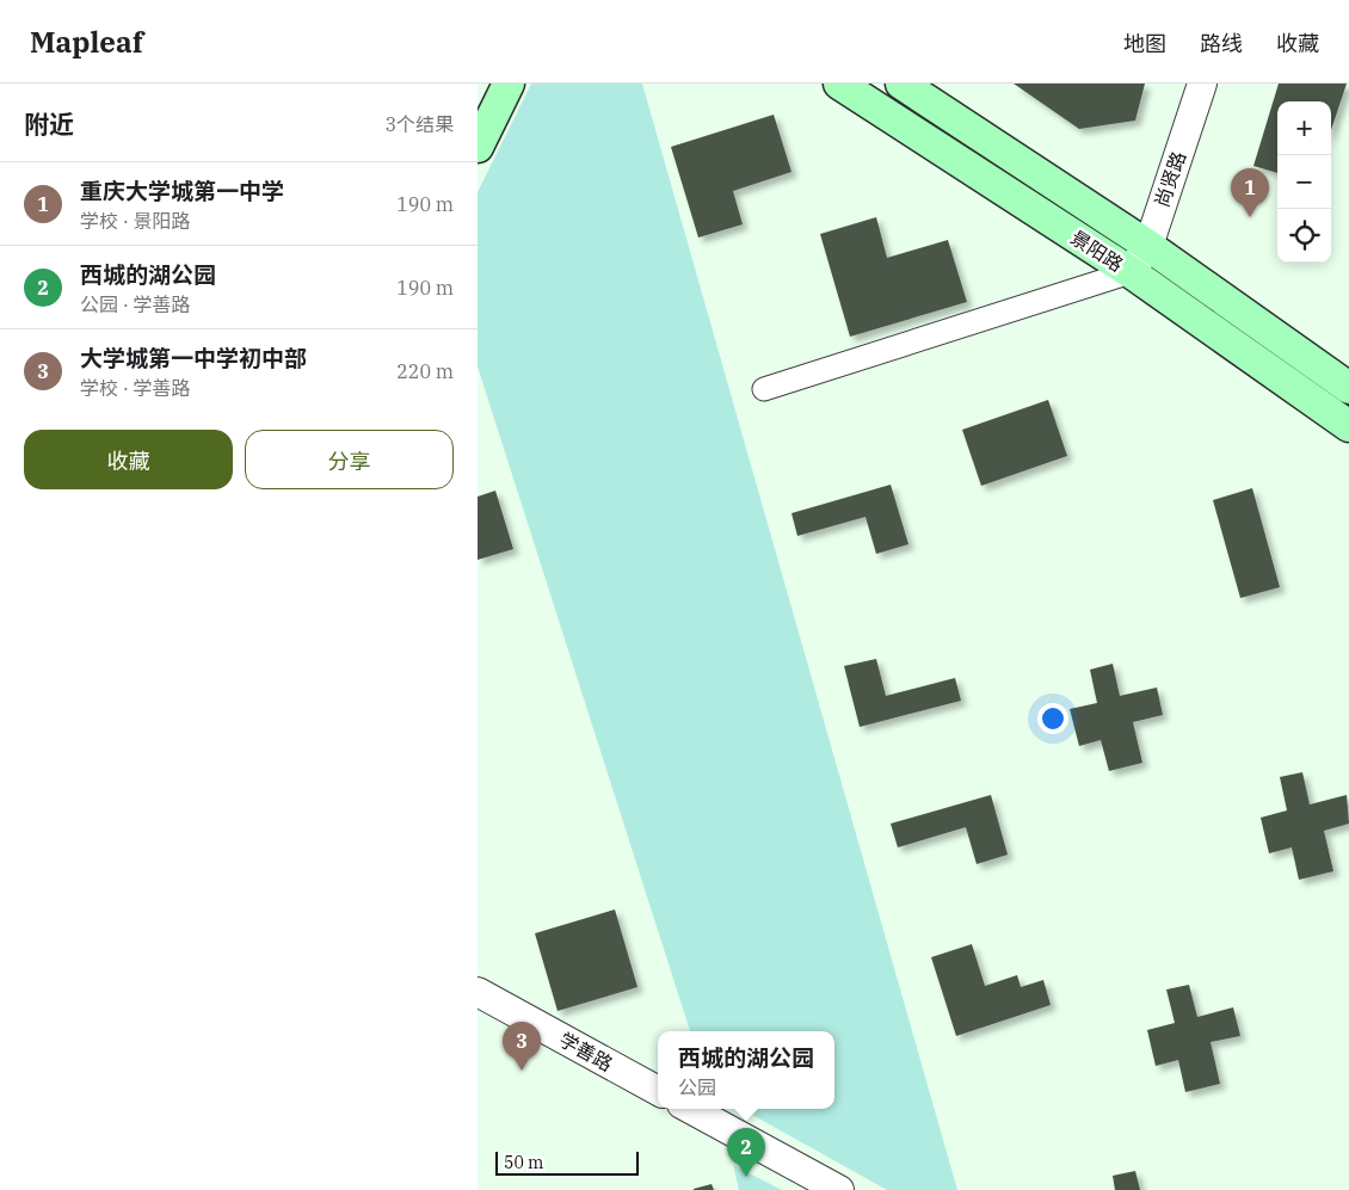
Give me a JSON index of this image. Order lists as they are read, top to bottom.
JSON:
{
  "streets": {
    "main road": ["景阳路"],
    "street": ["尚贤路", "学善路"]
  },
  "crossings": [
    ["尚贤路", "景阳路"]
  ],
  "scale_bar": "50 m",
  "page": {
    "header": "Mapleaf",
    "nav": ["地图", "路线", "收藏"],
    "heading": ["附近", "3个结果"],
    "map_buttons": ["+", "−"],
    "list": [
      {
        "mark": "1",
        "name": "重庆大学城第一中学",
        "note": "学校 · 景阳路",
        "value": "190 m"
      },
      {
        "mark": "2",
        "name": "西城的湖公园",
        "note": "公园 · 学善路",
        "value": "190 m"
      },
      {
        "mark": "3",
        "name": "大学城第一中学初中部",
        "note": "学校 · 学善路",
        "value": "220 m"
      }
    ],
    "pins": ["1", "3", "2"],
    "buttons": ["收藏", "分享"],
    "popup": ["西城的湖公园", "公园"],
    "scale": "50 m"
  }
}
